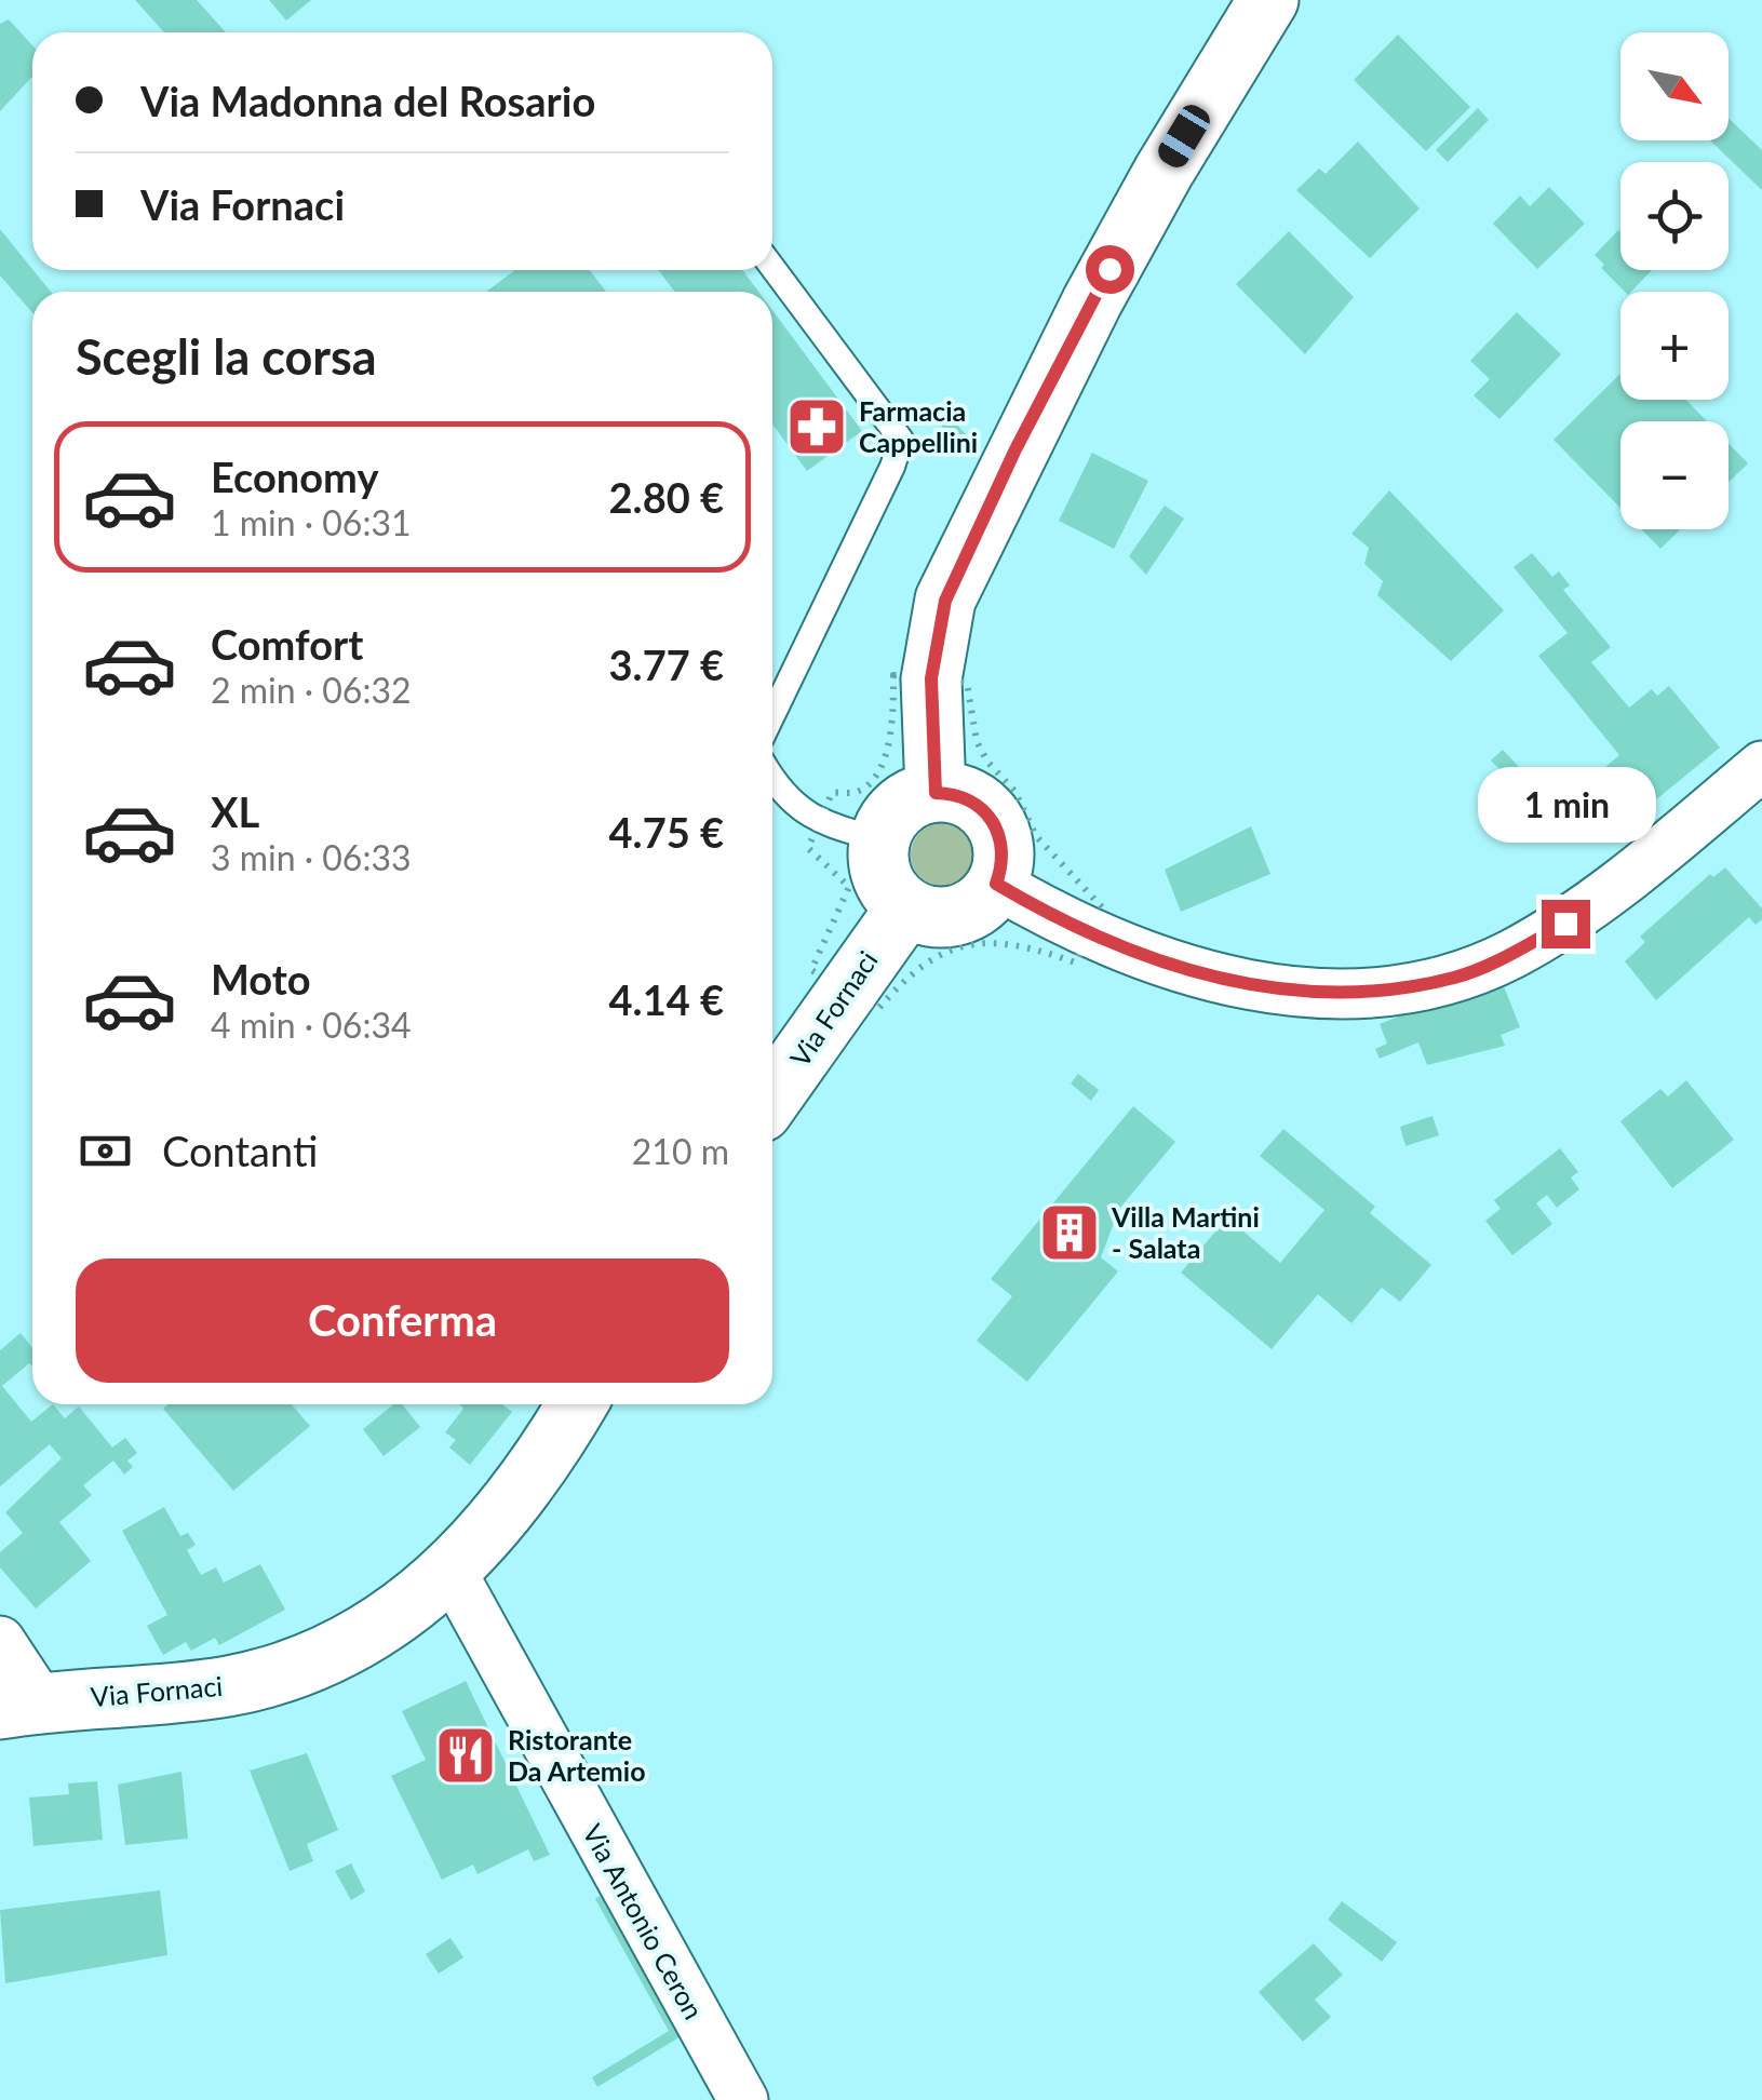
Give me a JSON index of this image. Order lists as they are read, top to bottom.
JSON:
{
  "streets": {
    "street": ["Via Fornaci", "Via Antonio Ceron"]
  },
  "crossings": [
    ["Via Fornaci", "Via Antonio Ceron"]
  ],
  "places": {
    "pharmacy": ["Farmacia Cappellini"],
    "building": ["Villa Martini - Salata"],
    "restaurant": ["Ristorante Da Artemio"]
  },
  "north": "bottom right",
  "page": {
    "map_buttons": ["+", "−"],
    "banner": ["Via Madonna del Rosario", "Via Fornaci"],
    "heading": "Scegli la corsa",
    "list": [
      {
        "name": "Economy",
        "note": "1 min · 06:31",
        "value": "2.80 €"
      },
      {
        "name": "Comfort",
        "note": "2 min · 06:32",
        "value": "3.77 €"
      },
      {
        "name": "XL",
        "note": "3 min · 06:33",
        "value": "4.75 €"
      },
      {
        "name": "Moto",
        "note": "4 min · 06:34",
        "value": "4.14 €"
      }
    ],
    "bubble": "1 min",
    "pay": ["Contanti", "210 m"],
    "buttons": "Conferma"
  }
}
